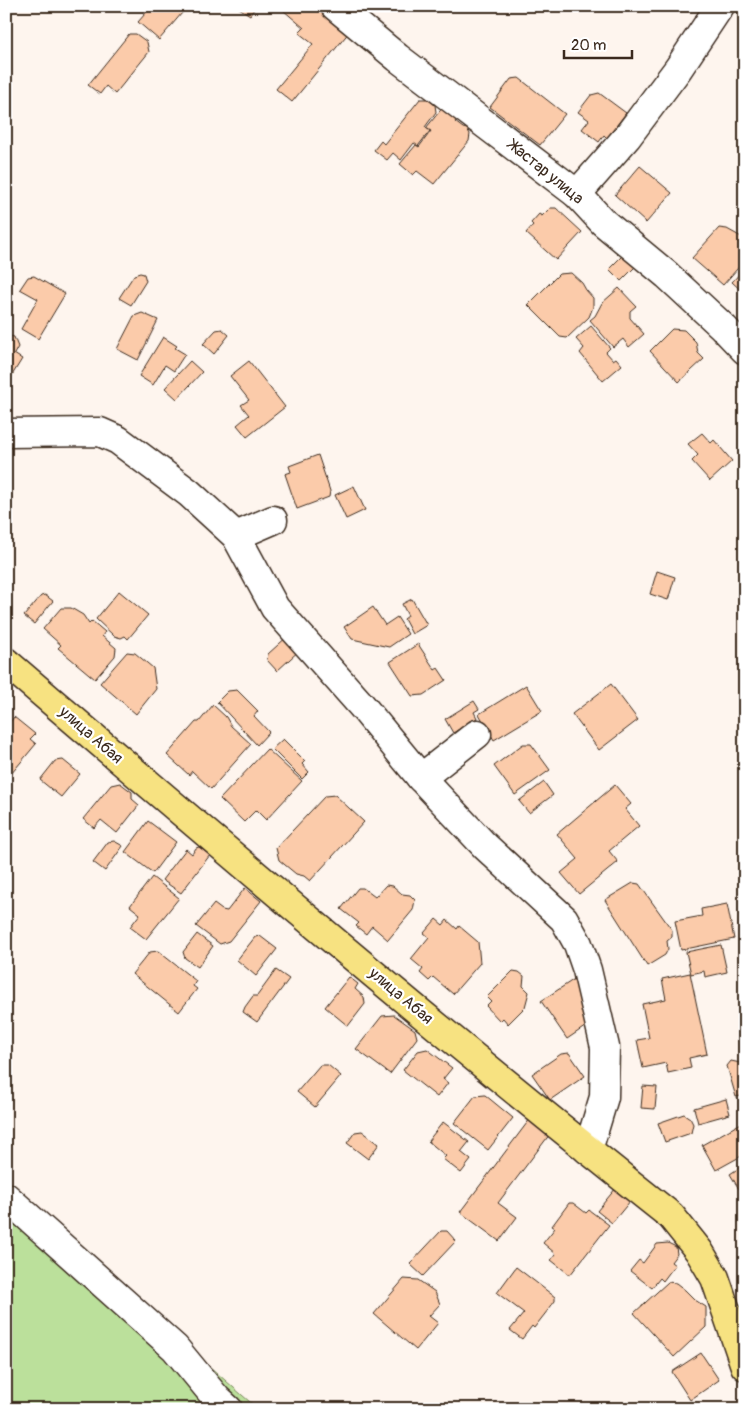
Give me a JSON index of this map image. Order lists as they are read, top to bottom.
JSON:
{
  "streets": {
    "main road": ["улица Абая"],
    "street": ["Жастар улица"]
  },
  "scale_bar": "20 m"
}
